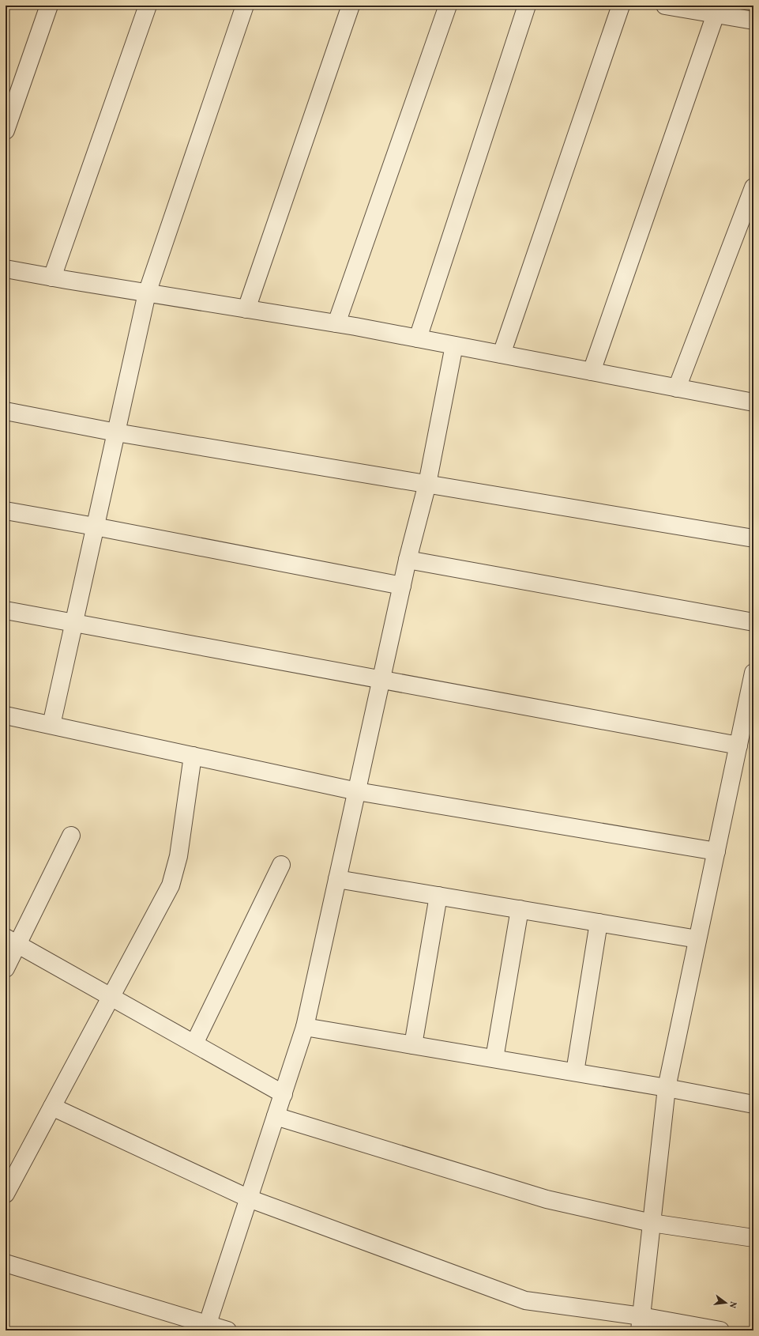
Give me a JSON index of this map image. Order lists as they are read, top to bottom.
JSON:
{
  "north": "right"
}
